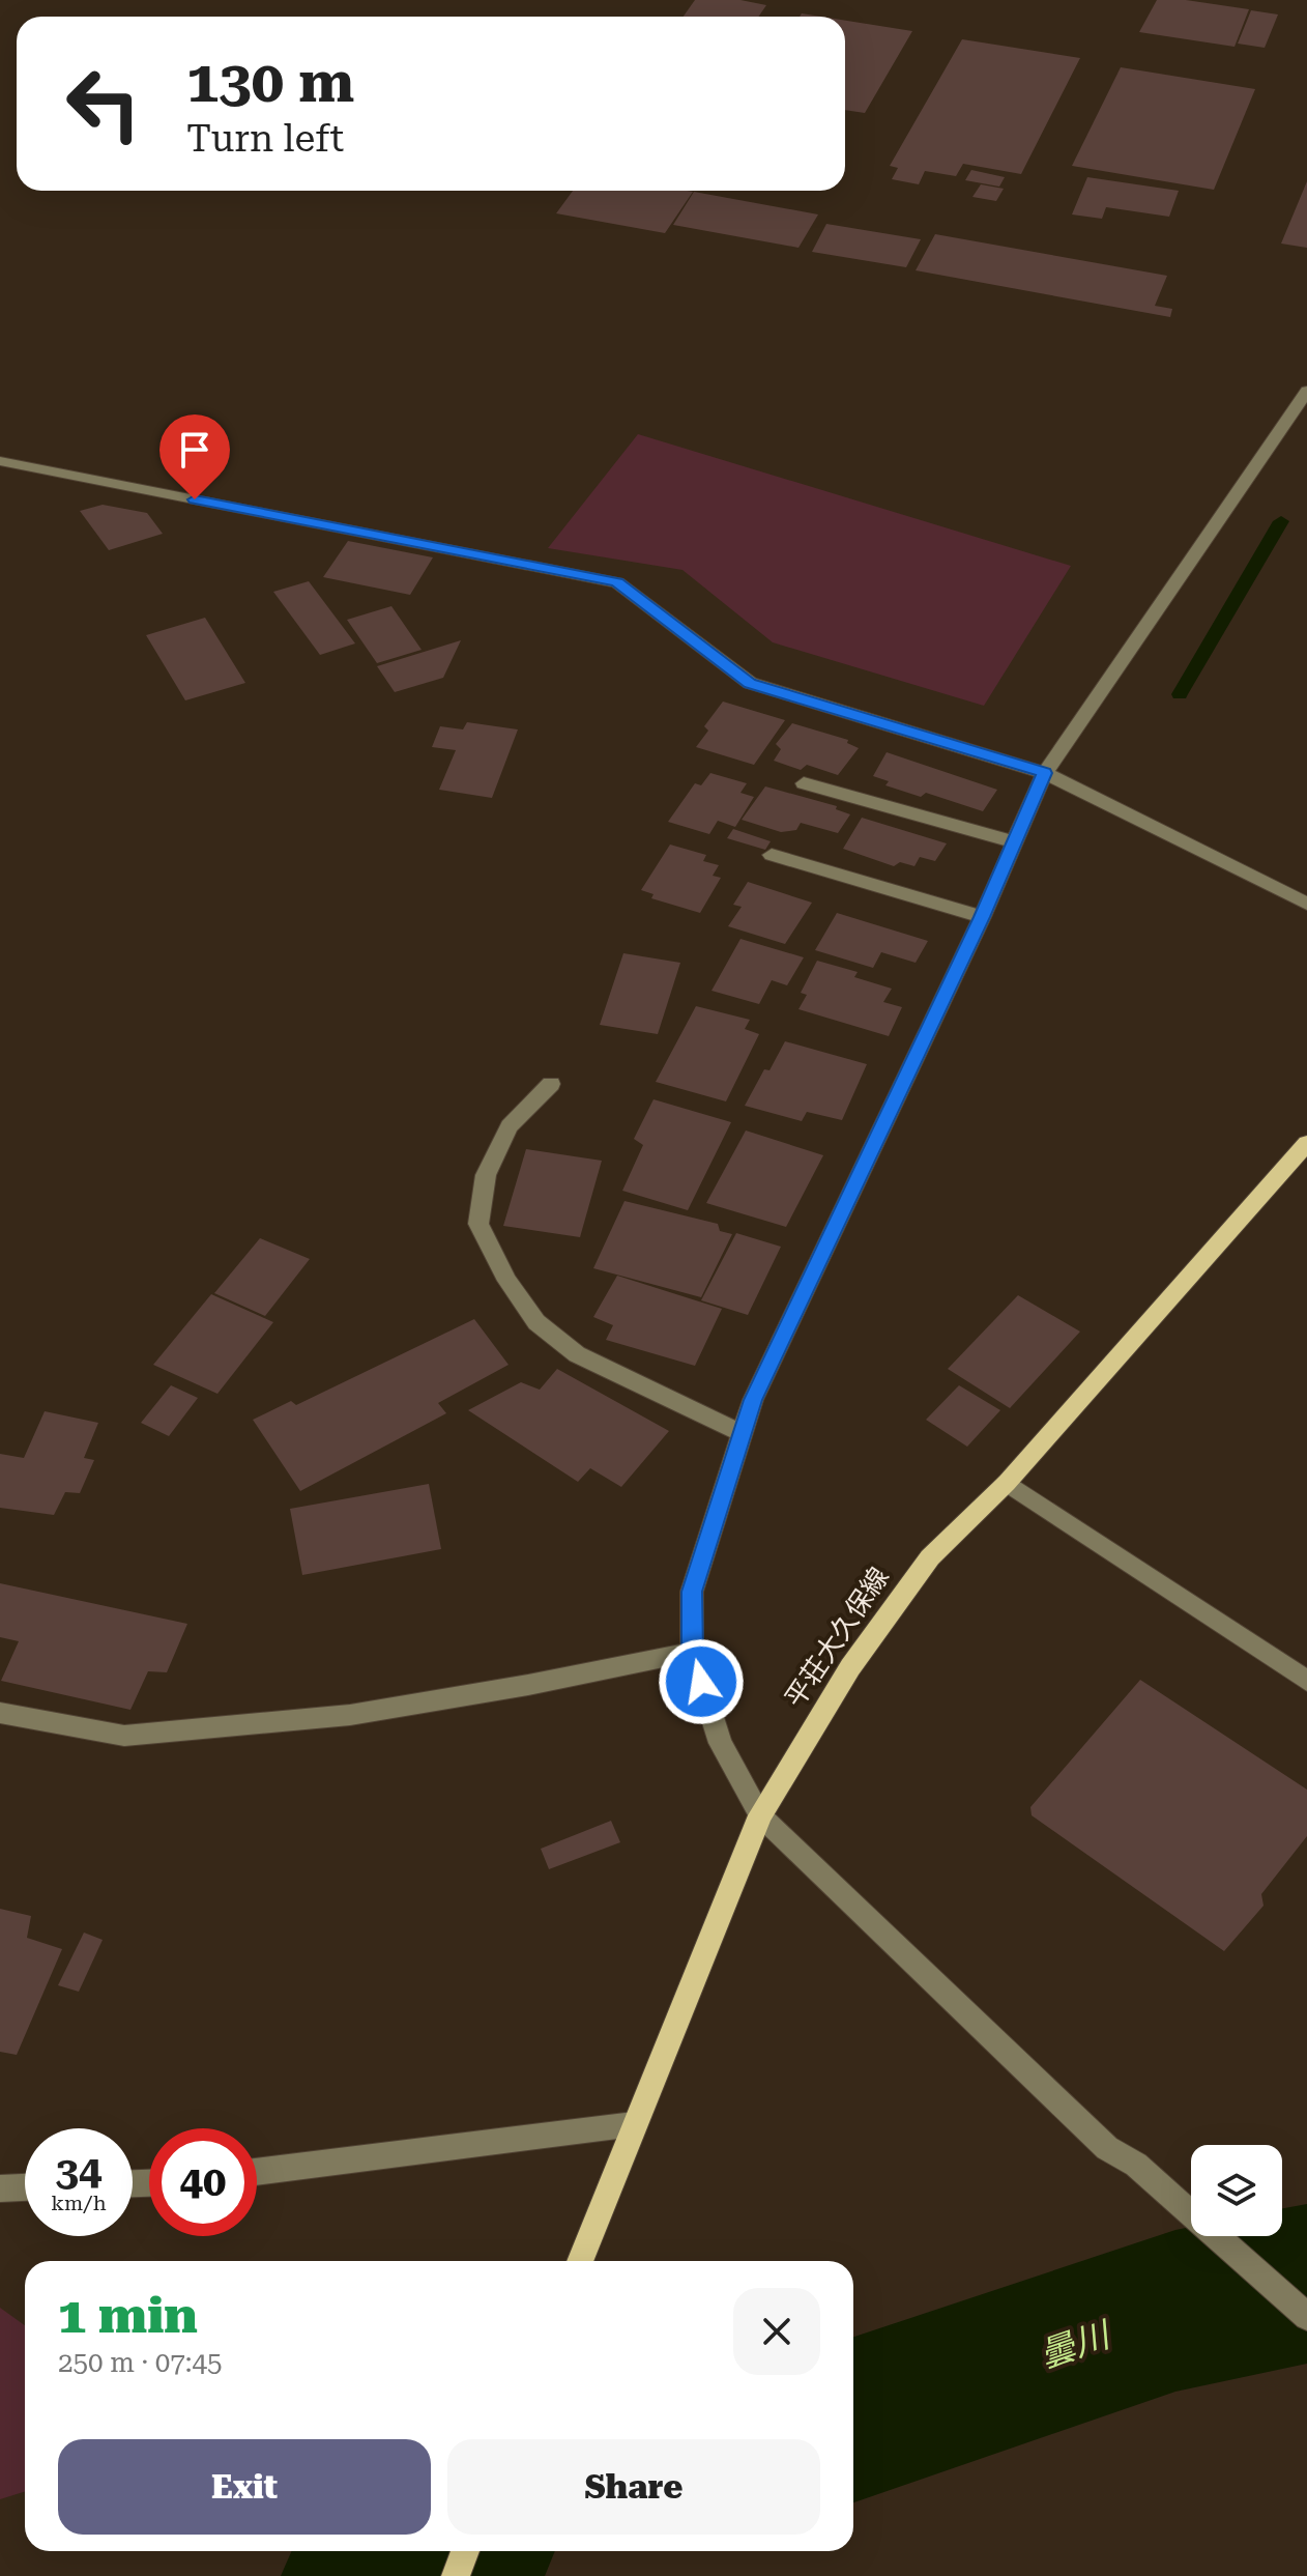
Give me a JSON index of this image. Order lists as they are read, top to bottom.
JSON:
{
  "streets": {
    "main road": ["平荘大久保線"]
  },
  "water": ["曇川"],
  "page": {
    "turn": ["130 m", "Turn left"],
    "speed": "34 km/h",
    "limit": "40",
    "heading": ["1 min", "250 m · 07:45"],
    "buttons": ["Exit", "Share"]
  }
}
